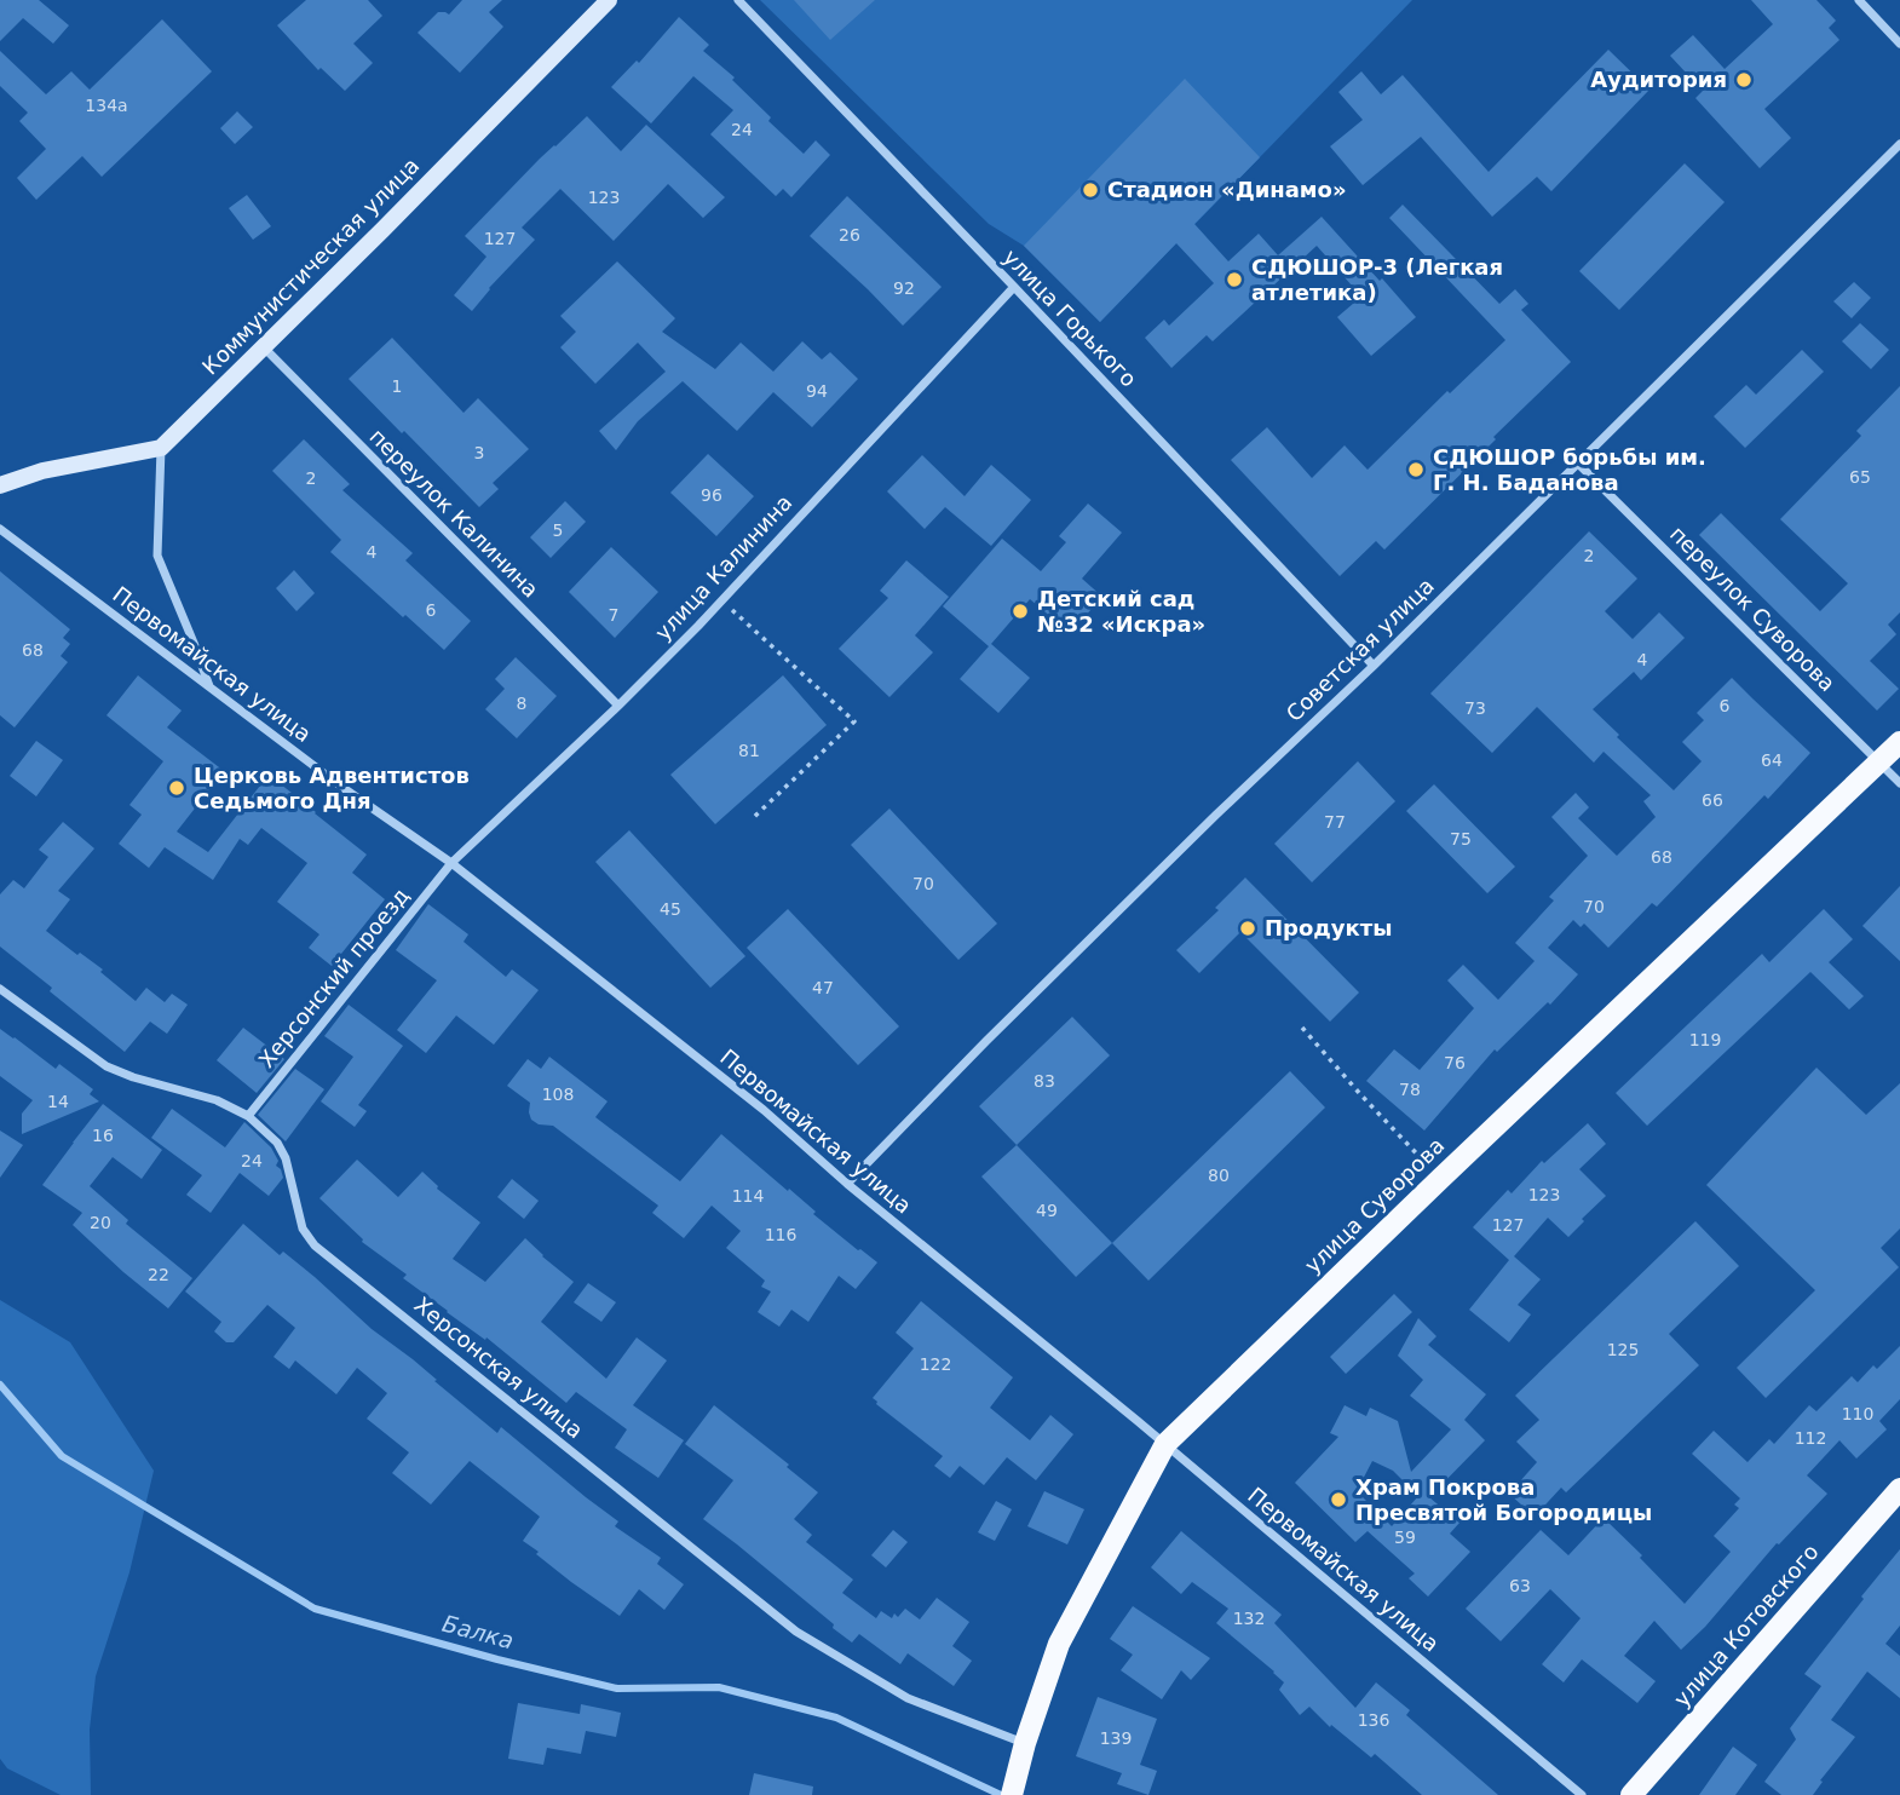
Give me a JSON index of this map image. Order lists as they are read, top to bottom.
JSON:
{
  "streets": {
    "main road": ["Коммунистическая улица", "улица Суворова", "улица Котовского"],
    "street": [
      "улица Горького",
      "переулок Калинина",
      "улица Калинина",
      "переулок Суворова",
      "Советская улица",
      "Первомайская улица",
      "Херсонский проезд",
      "Херсонская улица"
    ]
  },
  "crossings": [
    ["Коммунистическая улица", "переулок Калинина"],
    ["улица Горького", "улица Калинина"],
    ["улица Горького", "Советская улица"],
    ["переулок Калинина", "улица Калинина"],
    ["улица Калинина", "Первомайская улица"],
    ["улица Калинина", "Херсонский проезд"],
    ["переулок Суворова", "Советская улица"],
    ["переулок Суворова", "улица Суворова"],
    ["Советская улица", "Первомайская улица"],
    ["Первомайская улица", "Херсонский проезд"],
    ["Первомайская улица", "улица Суворова"],
    ["Херсонский проезд", "Херсонская улица"],
    ["улица Суворова", "Херсонская улица"]
  ],
  "water": ["Балка"],
  "places": [
    "Аудитория",
    "Стадион «Динамо»",
    "СДЮШОР-3 (Легкая атлетика)",
    "СДЮШОР борьбы им. Г. Н. Баданова",
    "Детский сад №32 «Искра»",
    "Церковь Адвентистов Седьмого Дня",
    "Продукты",
    "Храм Покрова Пресвятой Богородицы"
  ],
  "house_numbers": [
    "134а",
    "24",
    "123",
    "26",
    "127",
    "92",
    "1",
    "94",
    "3",
    "65",
    "2",
    "96",
    "5",
    "4",
    "2",
    "6",
    "7",
    "68",
    "4",
    "8",
    "6",
    "73",
    "81",
    "64",
    "66",
    "77",
    "75",
    "68",
    "70",
    "70",
    "45",
    "47",
    "119",
    "76",
    "83",
    "78",
    "108",
    "14",
    "16",
    "24",
    "80",
    "123",
    "114",
    "49",
    "20",
    "127",
    "116",
    "22",
    "125",
    "122",
    "110",
    "112",
    "59",
    "63",
    "132",
    "136",
    "139"
  ]
}
